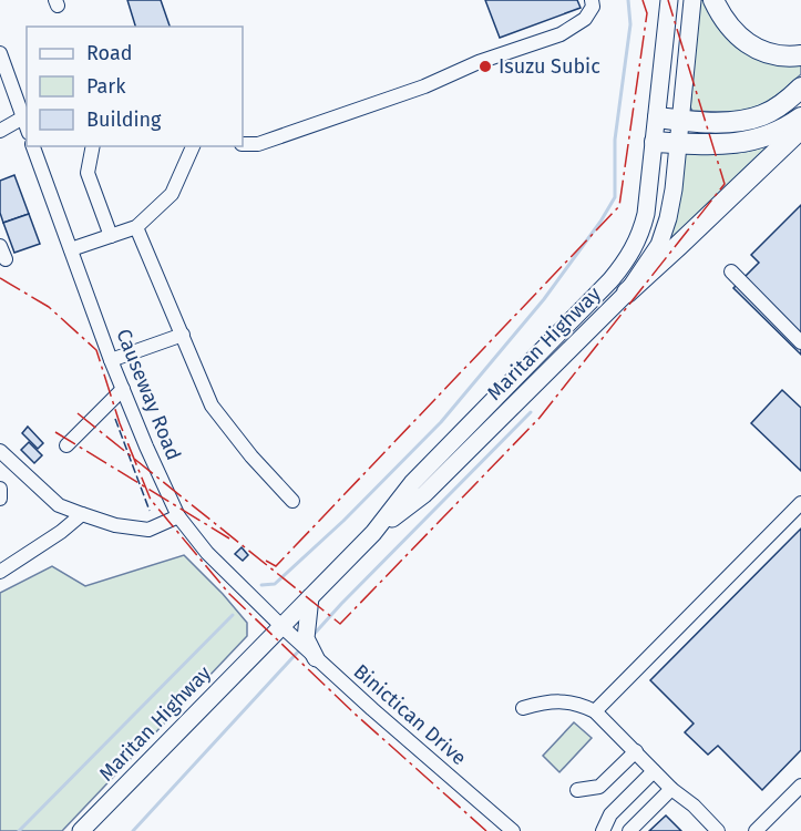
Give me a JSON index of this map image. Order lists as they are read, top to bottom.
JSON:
{
  "streets": {
    "main road": ["Maritan Highway"],
    "street": ["Causeway Road", "Binictican Drive"]
  },
  "crossings": [
    ["Maritan Highway", "Causeway Road"],
    ["Maritan Highway", "Binictican Drive"],
    ["Causeway Road", "Binictican Drive"]
  ],
  "places": ["Isuzu Subic"],
  "legend": ["Road", "Park", "Building"]
}
